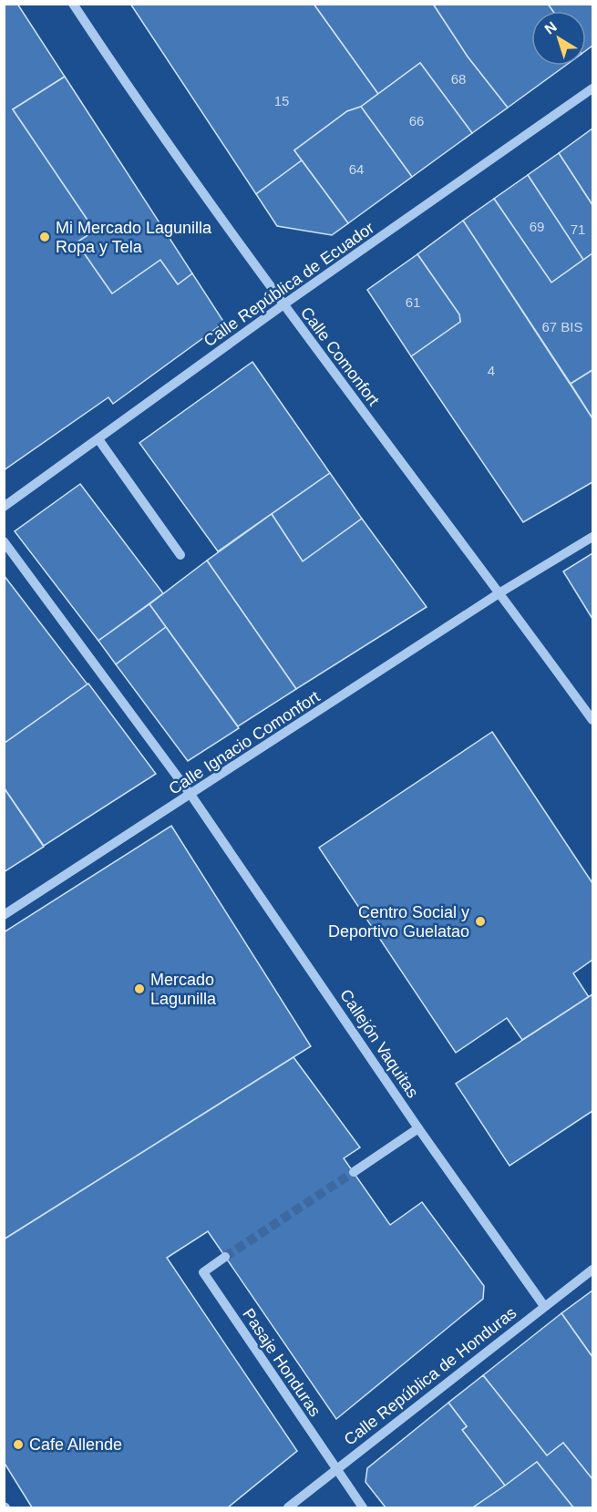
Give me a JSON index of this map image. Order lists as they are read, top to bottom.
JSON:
{
  "streets": {
    "street": [
      "Calle República de Ecuador",
      "Calle Comonfort",
      "Calle Ignacio Comonfort",
      "Callejón Vaquitas",
      "Pasaje Honduras",
      "Calle República de Honduras"
    ]
  },
  "crossings": [
    ["Calle República de Ecuador", "Calle Comonfort"],
    ["Calle Comonfort", "Calle Ignacio Comonfort"],
    ["Calle Ignacio Comonfort", "Callejón Vaquitas"],
    ["Callejón Vaquitas", "Calle República de Honduras"],
    ["Pasaje Honduras", "Calle República de Honduras"]
  ],
  "places": [
    "Mi Mercado Lagunilla Ropa y Tela",
    "Centro Social y Deportivo Guelatao",
    "Mercado Lagunilla",
    "Cafe Allende"
  ],
  "house_numbers": [
    "68",
    "15",
    "66",
    "64",
    "69",
    "71",
    "61",
    "67 BIS",
    "4"
  ],
  "north": "top left"
}
